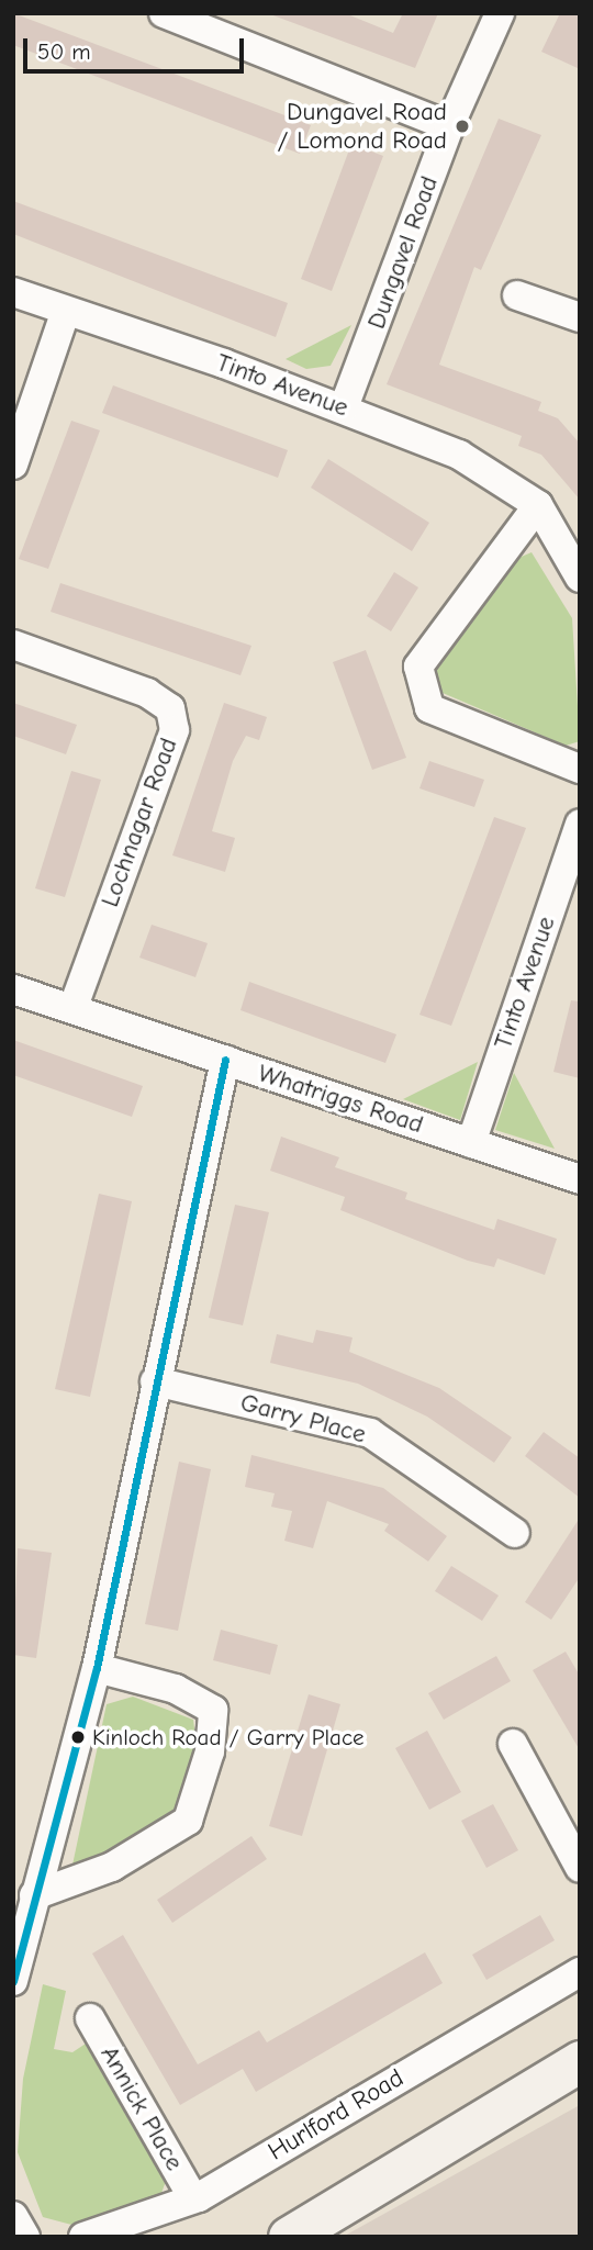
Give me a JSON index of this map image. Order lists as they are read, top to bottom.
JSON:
{
  "streets": {
    "street": [
      "Dungavel Road",
      "Tinto Avenue",
      "Lochnagar Road",
      "Whatriggs Road",
      "Garry Place",
      "Annick Place",
      "Hurlford Road"
    ]
  },
  "crossings": [
    ["Dungavel Road", "Tinto Avenue"],
    ["Tinto Avenue", "Whatriggs Road"],
    ["Lochnagar Road", "Whatriggs Road"],
    ["Annick Place", "Hurlford Road"]
  ],
  "places": ["Dungavel Road / Lomond Road", "Kinloch Road / Garry Place"],
  "scale_bar": "50 m"
}
